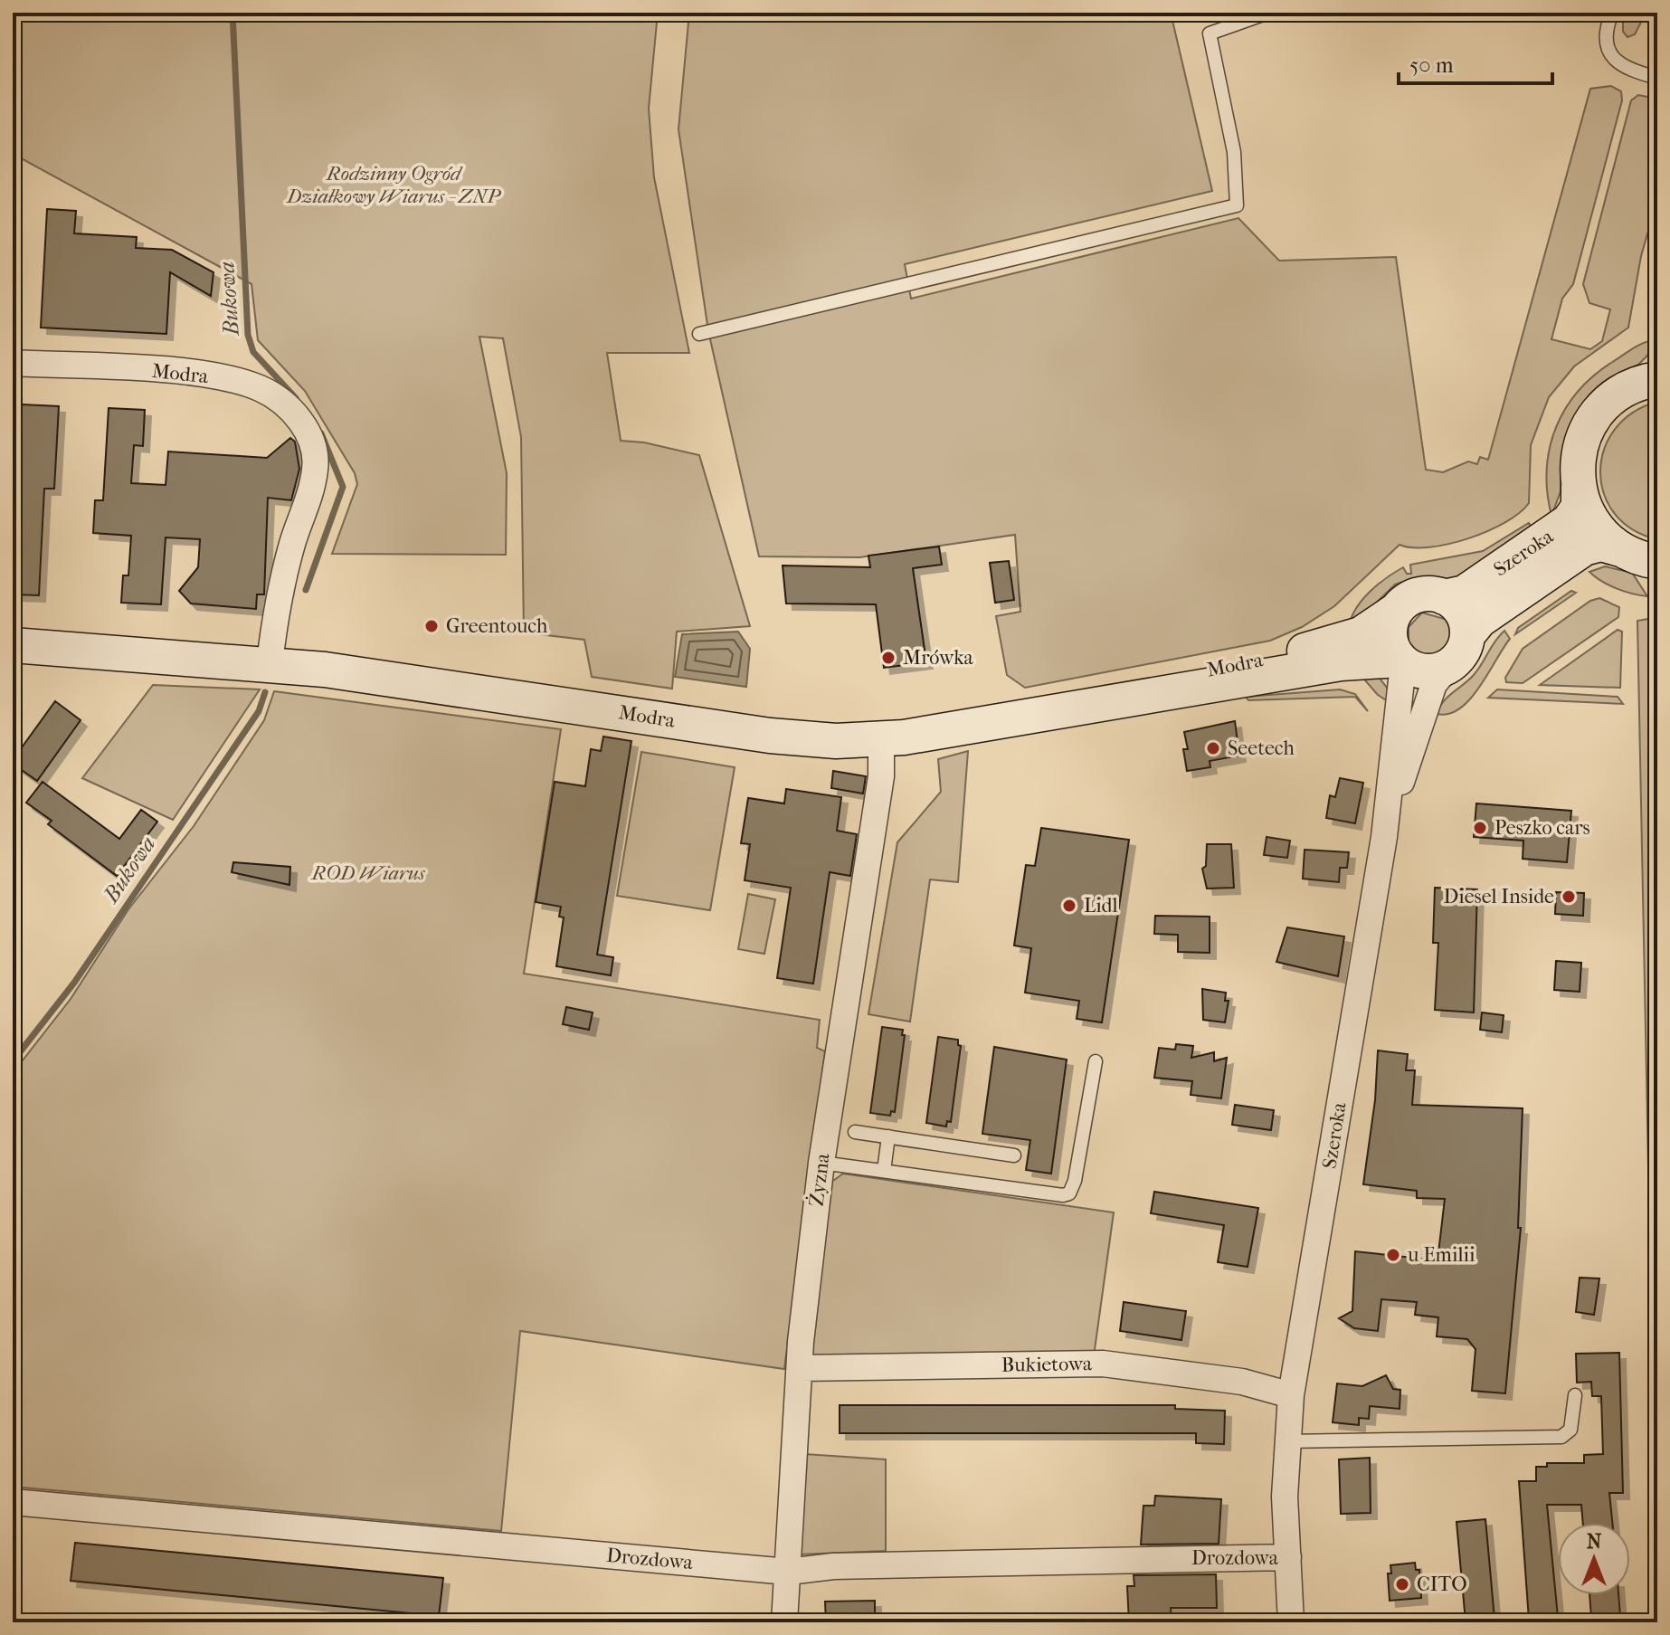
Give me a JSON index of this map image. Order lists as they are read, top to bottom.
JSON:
{
  "streets": {
    "street": [
      "Modra",
      "Szeroka",
      "Żyzna",
      "Bukietowa",
      "Drozdowa"
    ]
  },
  "crossings": [
    ["Modra", "Szeroka"],
    ["Modra", "Żyzna"],
    ["Szeroka", "Bukietowa"],
    ["Szeroka", "Drozdowa"],
    ["Żyzna", "Bukietowa"],
    ["Żyzna", "Drozdowa"]
  ],
  "water": ["Bukowa"],
  "parks": ["Rodzinny Ogród Działkowy Wiarus - ZNP", "ROD Wiarus"],
  "places": [
    "Greentouch",
    "Mrówka",
    "Seetech",
    "Peszko cars",
    "Diesel Inside",
    "Lidl",
    "u Emilii",
    "CITO"
  ],
  "scale_bar": "50 m",
  "north": "top"
}
